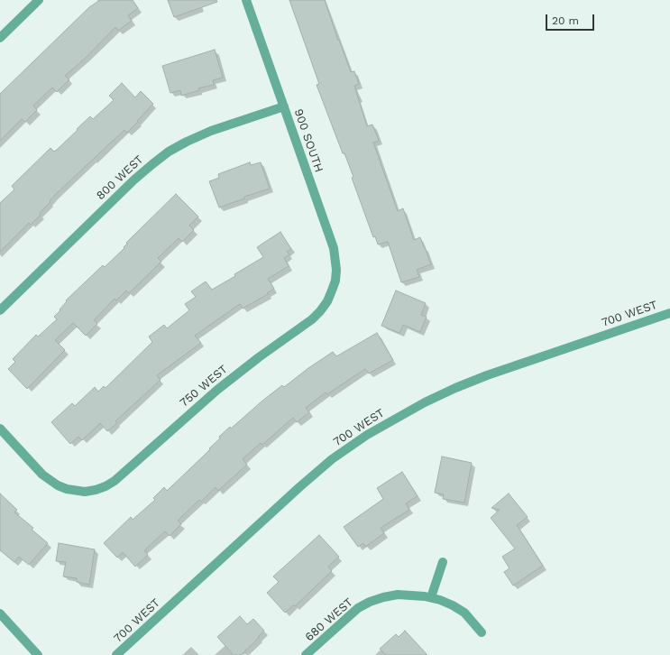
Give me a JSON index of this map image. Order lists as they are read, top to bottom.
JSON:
{
  "streets": {
    "street": [
      "900 SOUTH",
      "800 WEST",
      "700 WEST",
      "750 WEST",
      "680 WEST"
    ]
  },
  "crossings": [
    ["900 SOUTH", "800 WEST"],
    ["900 SOUTH", "750 WEST"]
  ],
  "scale_bar": "20 m"
}
